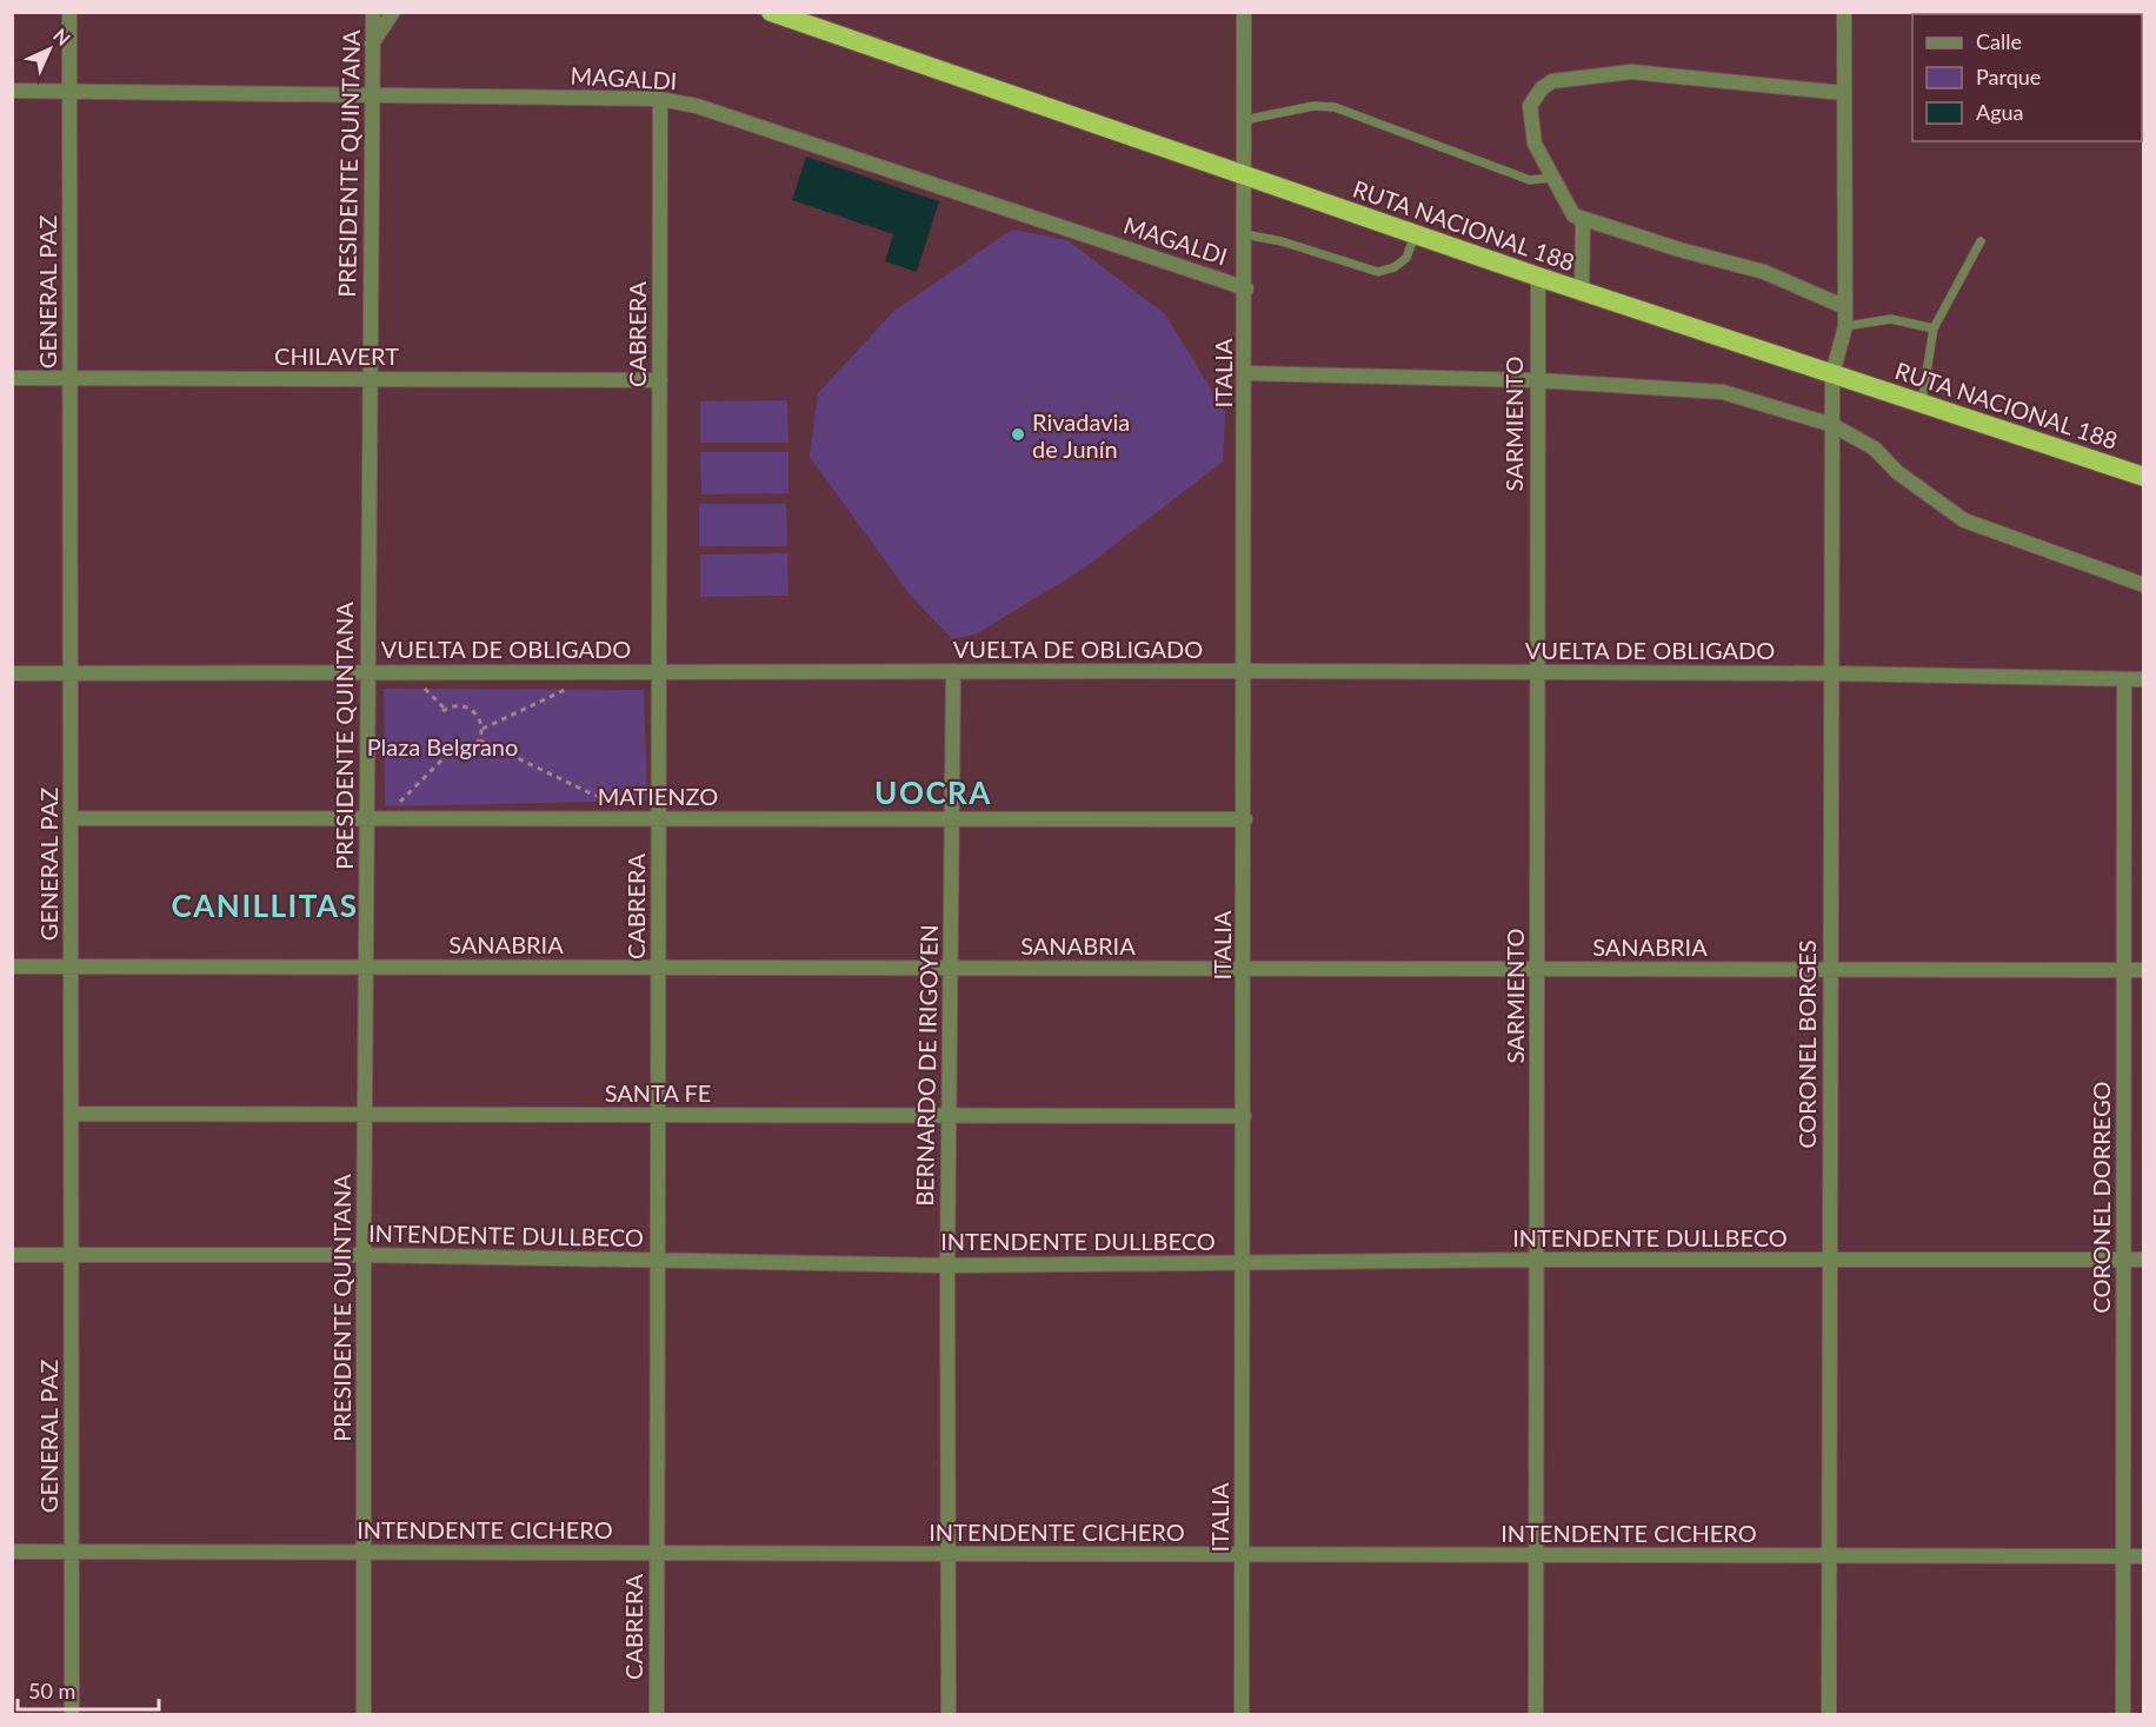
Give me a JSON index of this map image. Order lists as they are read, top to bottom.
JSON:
{
  "streets": {
    "highway": ["RUTA NACIONAL 188"],
    "street": [
      "MAGALDI",
      "PRESIDENTE QUINTANA",
      "GENERAL PAZ",
      "CABRERA",
      "CHILAVERT",
      "ITALIA",
      "SARMIENTO",
      "VUELTA DE OBLIGADO",
      "MATIENZO",
      "SANABRIA",
      "CORONEL BORGES",
      "BERNARDO DE IRIGOYEN",
      "SANTA FE",
      "CORONEL DORREGO",
      "INTENDENTE DULLBECO",
      "INTENDENTE CICHERO"
    ]
  },
  "crossings": [
    ["MAGALDI", "PRESIDENTE QUINTANA"],
    ["MAGALDI", "GENERAL PAZ"],
    ["MAGALDI", "CABRERA"],
    ["MAGALDI", "ITALIA"],
    ["PRESIDENTE QUINTANA", "CHILAVERT"],
    ["PRESIDENTE QUINTANA", "VUELTA DE OBLIGADO"],
    ["PRESIDENTE QUINTANA", "MATIENZO"],
    ["PRESIDENTE QUINTANA", "SANABRIA"],
    ["PRESIDENTE QUINTANA", "SANTA FE"],
    ["PRESIDENTE QUINTANA", "INTENDENTE DULLBECO"],
    ["PRESIDENTE QUINTANA", "INTENDENTE CICHERO"],
    ["RUTA NACIONAL 188", "ITALIA"],
    ["RUTA NACIONAL 188", "SARMIENTO"],
    ["RUTA NACIONAL 188", "CORONEL BORGES"],
    ["GENERAL PAZ", "CHILAVERT"],
    ["GENERAL PAZ", "VUELTA DE OBLIGADO"],
    ["GENERAL PAZ", "MATIENZO"],
    ["GENERAL PAZ", "SANABRIA"],
    ["GENERAL PAZ", "SANTA FE"],
    ["GENERAL PAZ", "INTENDENTE DULLBECO"],
    ["GENERAL PAZ", "INTENDENTE CICHERO"],
    ["CABRERA", "CHILAVERT"],
    ["CABRERA", "VUELTA DE OBLIGADO"],
    ["CABRERA", "MATIENZO"],
    ["CABRERA", "SANABRIA"],
    ["CABRERA", "SANTA FE"],
    ["CABRERA", "INTENDENTE DULLBECO"],
    ["CABRERA", "INTENDENTE CICHERO"],
    ["ITALIA", "VUELTA DE OBLIGADO"],
    ["ITALIA", "MATIENZO"],
    ["ITALIA", "SANABRIA"],
    ["ITALIA", "SANTA FE"],
    ["ITALIA", "INTENDENTE DULLBECO"],
    ["ITALIA", "INTENDENTE CICHERO"],
    ["SARMIENTO", "VUELTA DE OBLIGADO"],
    ["SARMIENTO", "SANABRIA"],
    ["SARMIENTO", "INTENDENTE DULLBECO"],
    ["SARMIENTO", "INTENDENTE CICHERO"],
    ["VUELTA DE OBLIGADO", "CORONEL BORGES"],
    ["VUELTA DE OBLIGADO", "BERNARDO DE IRIGOYEN"],
    ["VUELTA DE OBLIGADO", "CORONEL DORREGO"],
    ["MATIENZO", "BERNARDO DE IRIGOYEN"],
    ["SANABRIA", "CORONEL BORGES"],
    ["SANABRIA", "BERNARDO DE IRIGOYEN"],
    ["SANABRIA", "CORONEL DORREGO"],
    ["CORONEL BORGES", "INTENDENTE DULLBECO"],
    ["CORONEL BORGES", "INTENDENTE CICHERO"],
    ["BERNARDO DE IRIGOYEN", "SANTA FE"],
    ["BERNARDO DE IRIGOYEN", "INTENDENTE DULLBECO"],
    ["BERNARDO DE IRIGOYEN", "INTENDENTE CICHERO"],
    ["CORONEL DORREGO", "INTENDENTE DULLBECO"],
    ["CORONEL DORREGO", "INTENDENTE CICHERO"]
  ],
  "districts": ["UOCRA", "CANILLITAS"],
  "parks": ["Plaza Belgrano"],
  "places": ["Rivadavia de Junín"],
  "legend": ["Calle", "Parque", "Agua"],
  "scale_bar": "50 m",
  "north": "top right"
}
